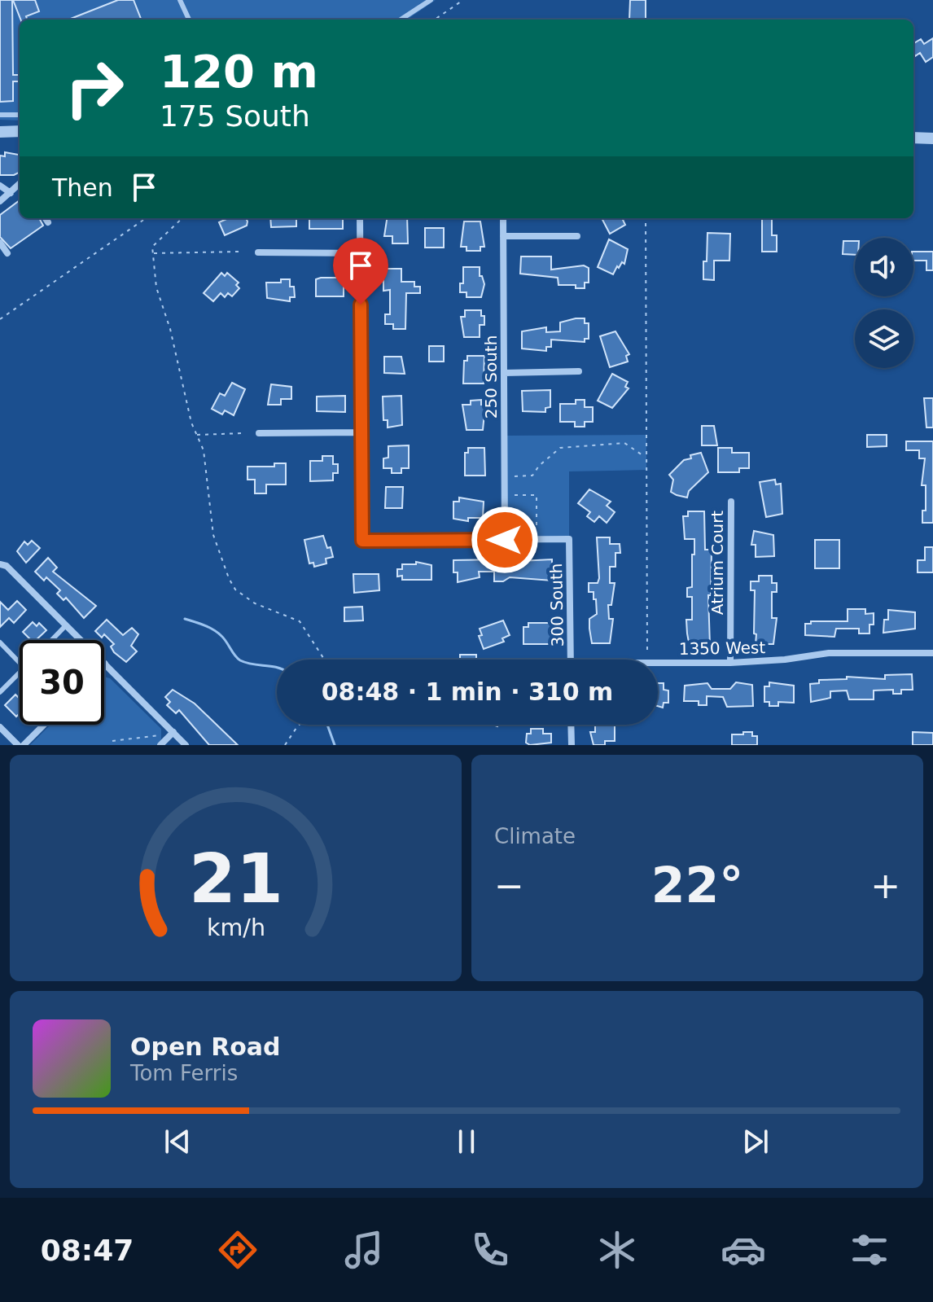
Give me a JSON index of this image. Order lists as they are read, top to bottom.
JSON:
{
  "streets": {
    "street": [
      "250 South",
      "Atrium Court",
      "300 South",
      "1350 West"
    ]
  },
  "crossings": [
    ["250 South", "300 South"],
    ["Atrium Court", "1350 West"]
  ],
  "page": {
    "turn": ["120 m", "175 South"],
    "then": "Then",
    "limit": "30",
    "trip": "08:48 · 1 min · 310 m",
    "tile": "Climate",
    "heat": ["−", "22°", "+"],
    "song": ["Open Road", "Tom Ferris"],
    "tabs": "08:47",
    "gauge": ["21", "km/h"]
  }
}
